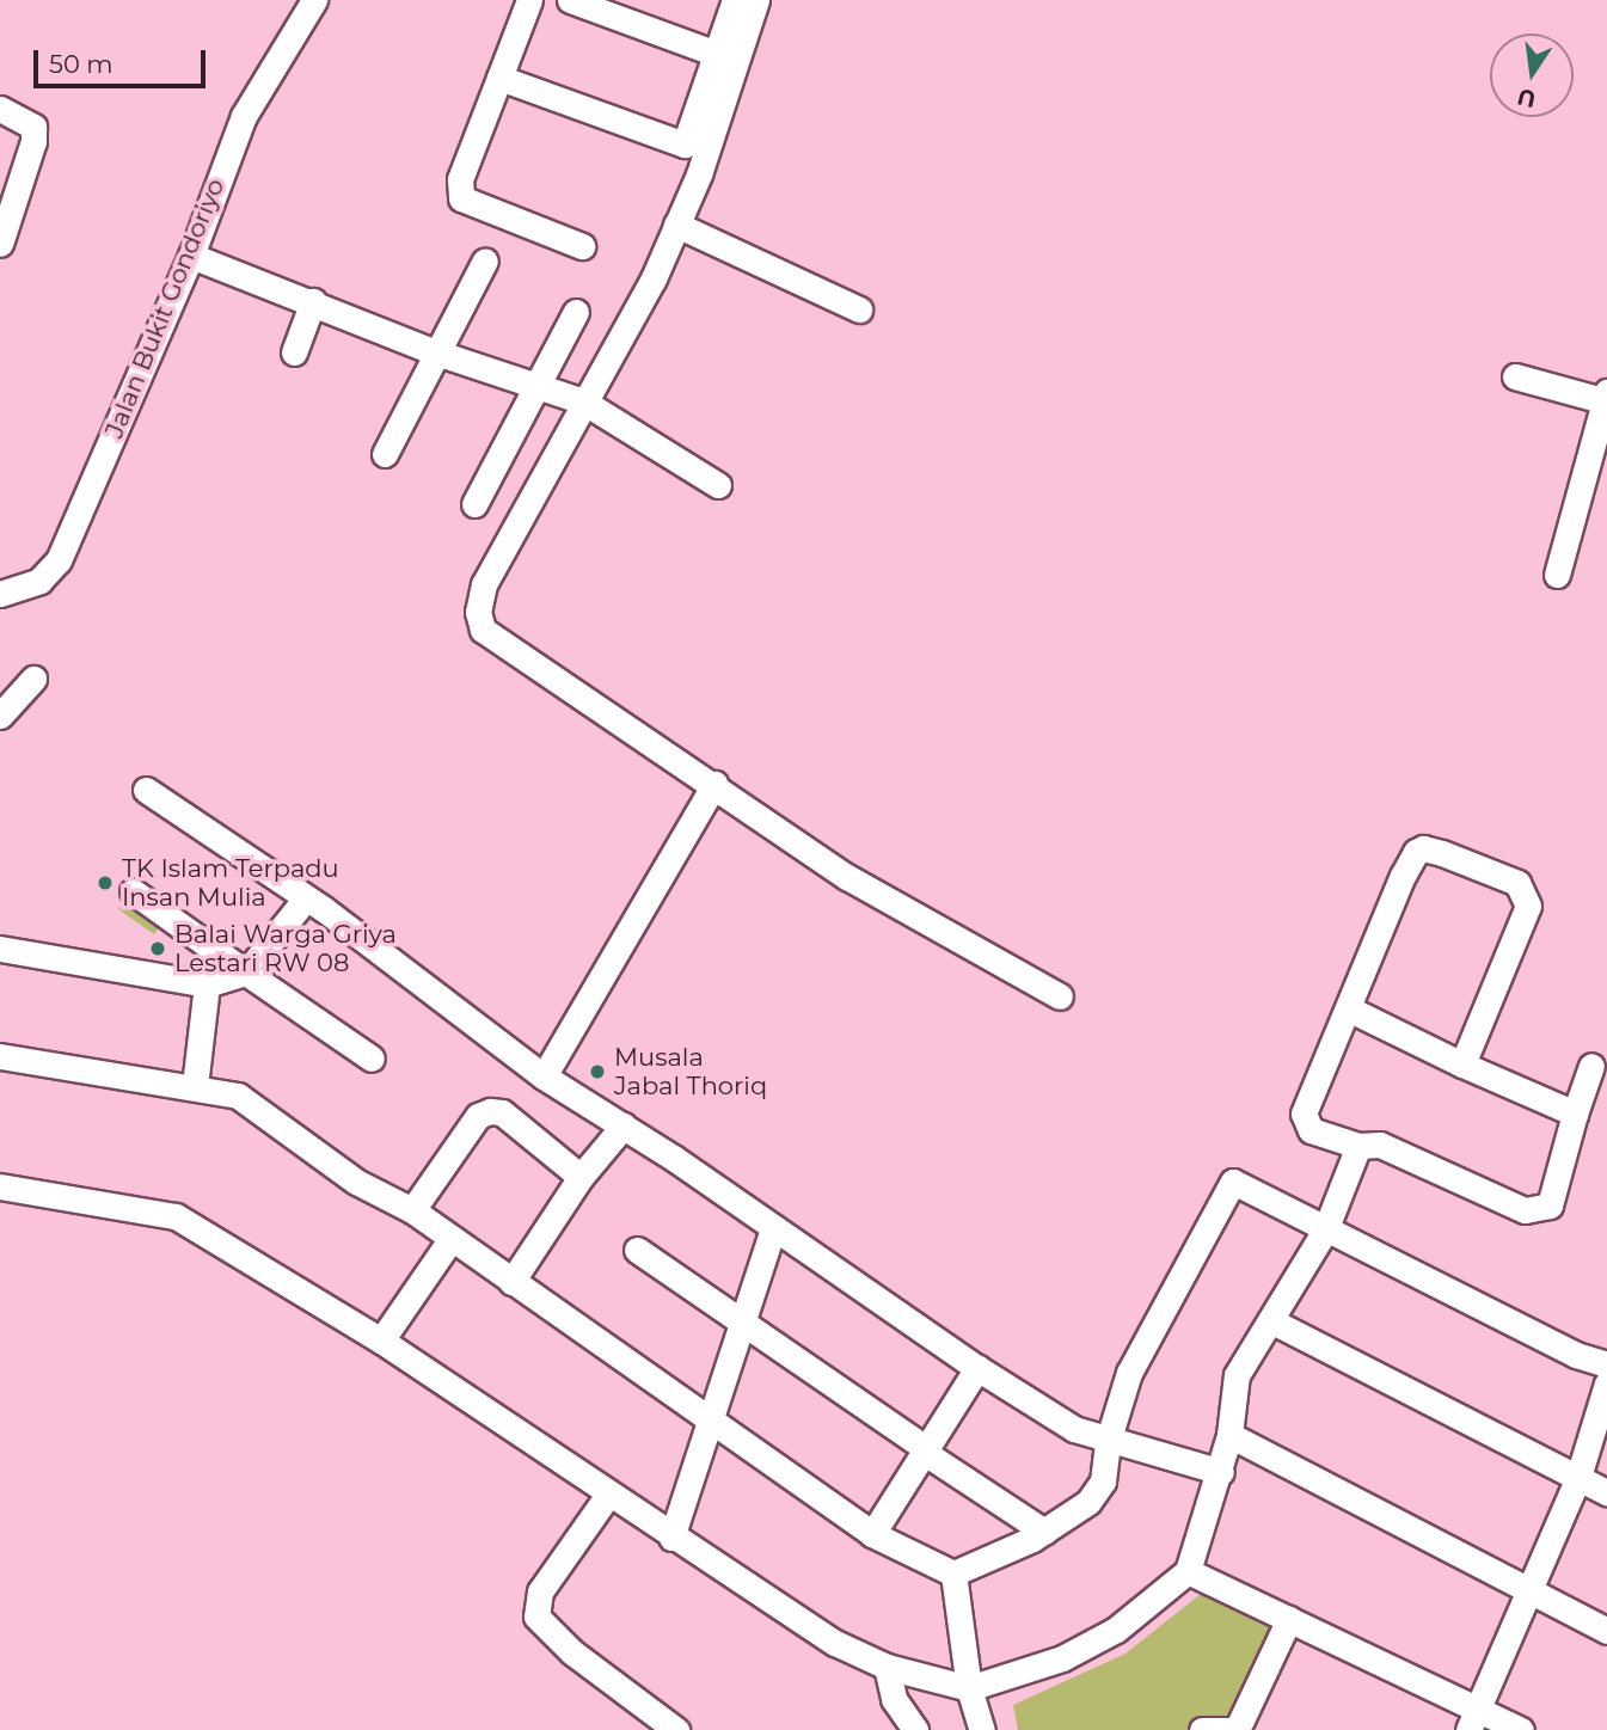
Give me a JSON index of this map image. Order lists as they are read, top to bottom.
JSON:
{
  "streets": {
    "street": ["Jalan Bukit Gondoriyo"]
  },
  "places": ["TK Islam Terpadu Insan Mulia", "Balai Warga Griya Lestari RW 08", "Musala Jabal Thoriq"],
  "scale_bar": "50 m",
  "north": "bottom"
}
